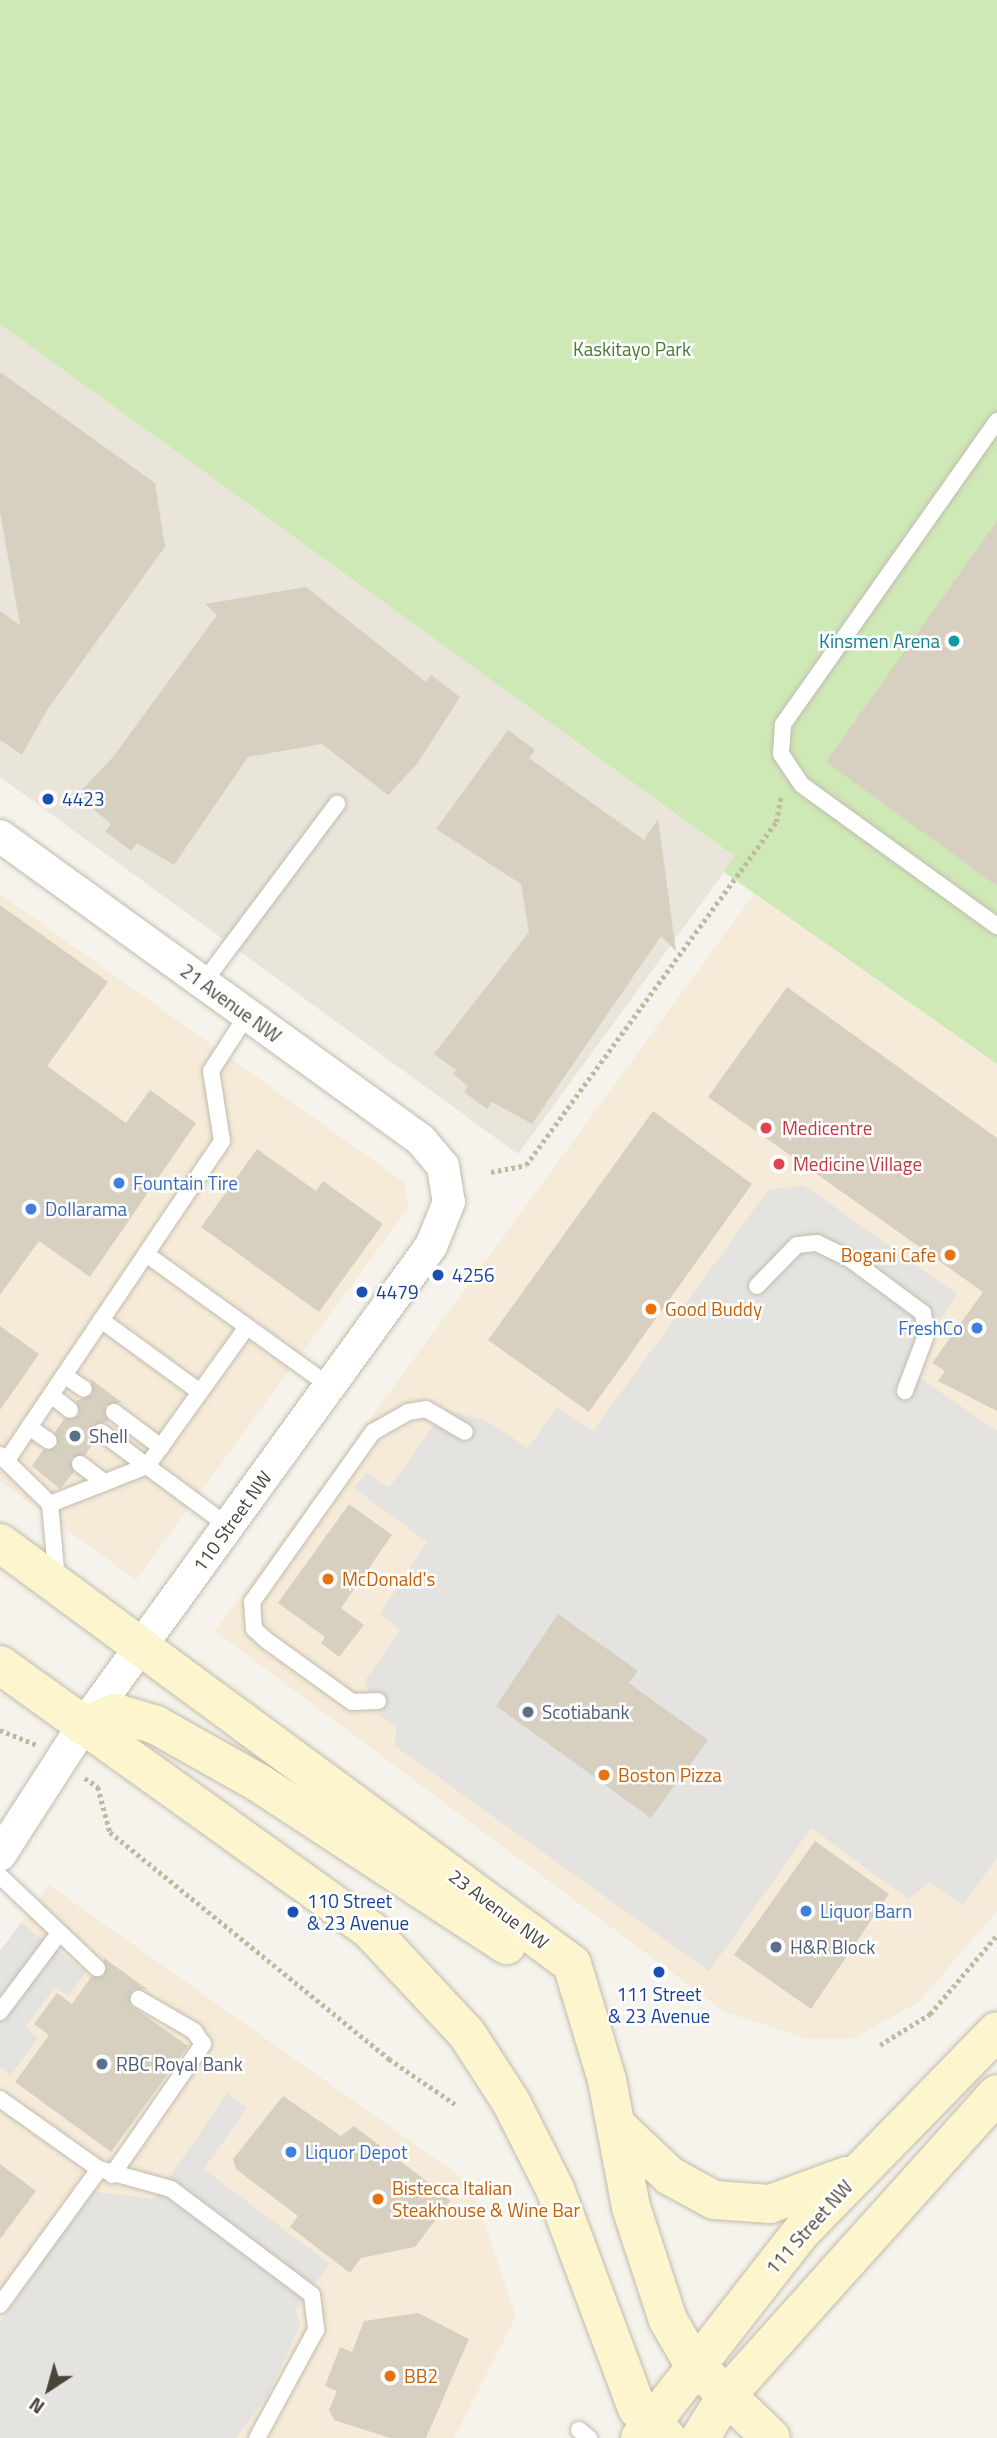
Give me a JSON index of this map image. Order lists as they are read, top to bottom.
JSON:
{
  "streets": {
    "main road": ["23 Avenue NW", "111 Street NW"],
    "street": ["21 Avenue NW", "110 Street NW"]
  },
  "crossings": [
    ["21 Avenue NW", "110 Street NW"],
    ["110 Street NW", "23 Avenue NW"],
    ["23 Avenue NW", "111 Street NW"]
  ],
  "parks": ["Kaskitayo Park"],
  "places": [
    "Kinsmen Arena",
    "4423",
    "Medicentre",
    "Medicine Village",
    "Fountain Tire",
    "Dollarama",
    "Bogani Cafe",
    "4256",
    "4479",
    "Good Buddy",
    "FreshCo",
    "Shell",
    "McDonald's",
    "Scotiabank",
    "Boston Pizza",
    "Liquor Barn",
    "110 Street & 23 Avenue",
    "H&R Block",
    "111 Street & 23 Avenue",
    "RBC Royal Bank",
    "Liquor Depot",
    "Bistecca Italian Steakhouse & Wine Bar",
    "BB2"
  ],
  "north": "bottom left"
}
